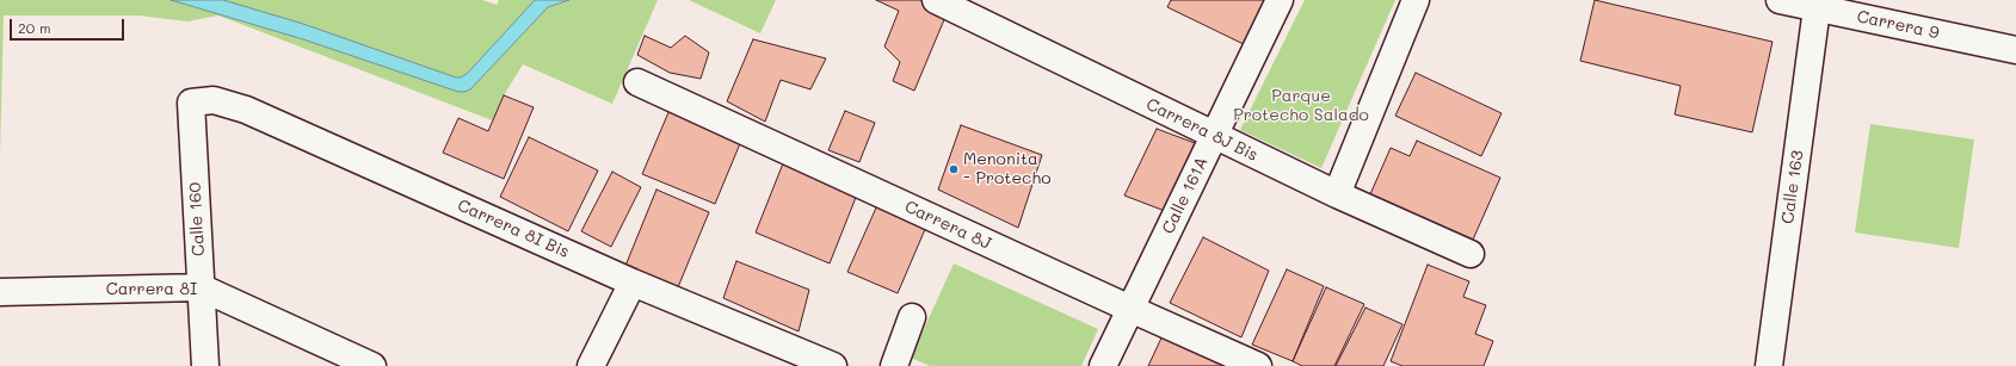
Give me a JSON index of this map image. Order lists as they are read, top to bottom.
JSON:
{
  "streets": {
    "street": [
      "Carrera 9",
      "Carrera 8J Bis",
      "Calle 163",
      "Calle 161A",
      "Calle 160",
      "Carrera 8J",
      "Carrera 8I Bis",
      "Carrera 8I"
    ]
  },
  "crossings": [
    ["Carrera 9", "Calle 163"],
    ["Carrera 8J Bis", "Calle 161A"],
    ["Calle 161A", "Carrera 8J"],
    ["Calle 160", "Carrera 8I Bis"],
    ["Calle 160", "Carrera 8I"]
  ],
  "parks": ["Parque Protecho Salado"],
  "places": ["Menonita - Protecho"],
  "scale_bar": "20 m"
}
